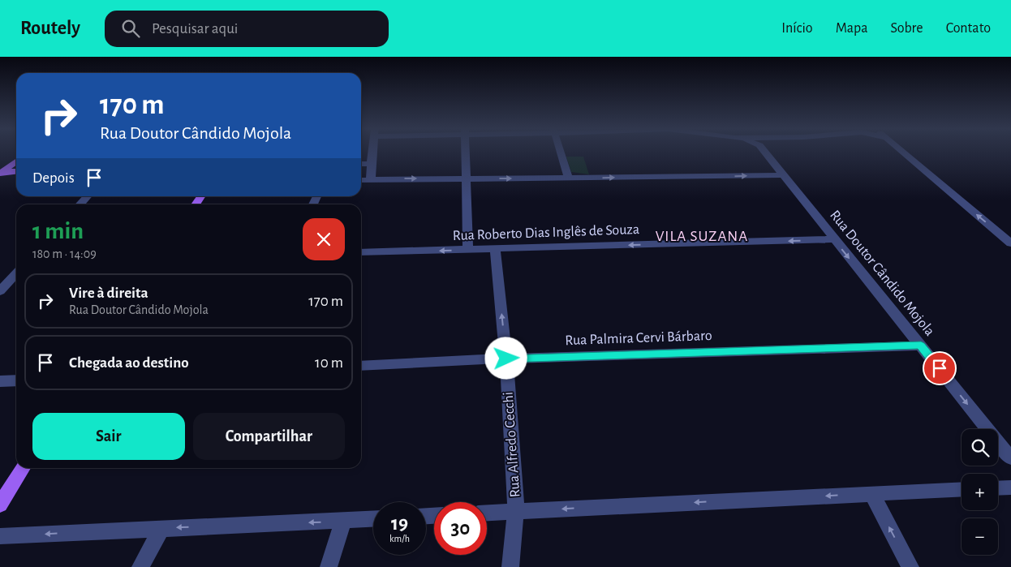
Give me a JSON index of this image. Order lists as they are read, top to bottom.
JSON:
{
  "streets": {
    "street": [
      "Rua Roberto Dias Inglês de Souza",
      "Rua Doutor Cândido Mojola",
      "Rua Palmira Cervi Bárbaro",
      "Rua Alfredo Cecchi"
    ]
  },
  "crossings": [
    ["Rua Roberto Dias Inglês de Souza", "Rua Doutor Cândido Mojola"],
    ["Rua Roberto Dias Inglês de Souza", "Rua Alfredo Cecchi"],
    ["Rua Doutor Cândido Mojola", "Rua Palmira Cervi Bárbaro"],
    ["Rua Palmira Cervi Bárbaro", "Rua Alfredo Cecchi"]
  ],
  "one_way": ["Rua Doutor Cândido Mojola"],
  "districts": ["VILA SUZANA"],
  "page": {
    "header": "Routely",
    "search": "Pesquisar aqui",
    "nav": [
      "Início",
      "Mapa",
      "Sobre",
      "Contato"
    ],
    "turn": ["170 m", "Rua Doutor Cândido Mojola"],
    "then": "Depois",
    "heading": ["1 min", "180 m · 14:09"],
    "list": [
      {
        "name": "Vire à direita",
        "note": "Rua Doutor Cândido Mojola",
        "value": "170 m"
      },
      {
        "name": "Chegada ao destino",
        "value": "10 m"
      }
    ],
    "buttons": ["Sair", "Compartilhar"],
    "map_buttons": ["+", "−"],
    "speed": "19 km/h",
    "limit": "30"
  }
}
